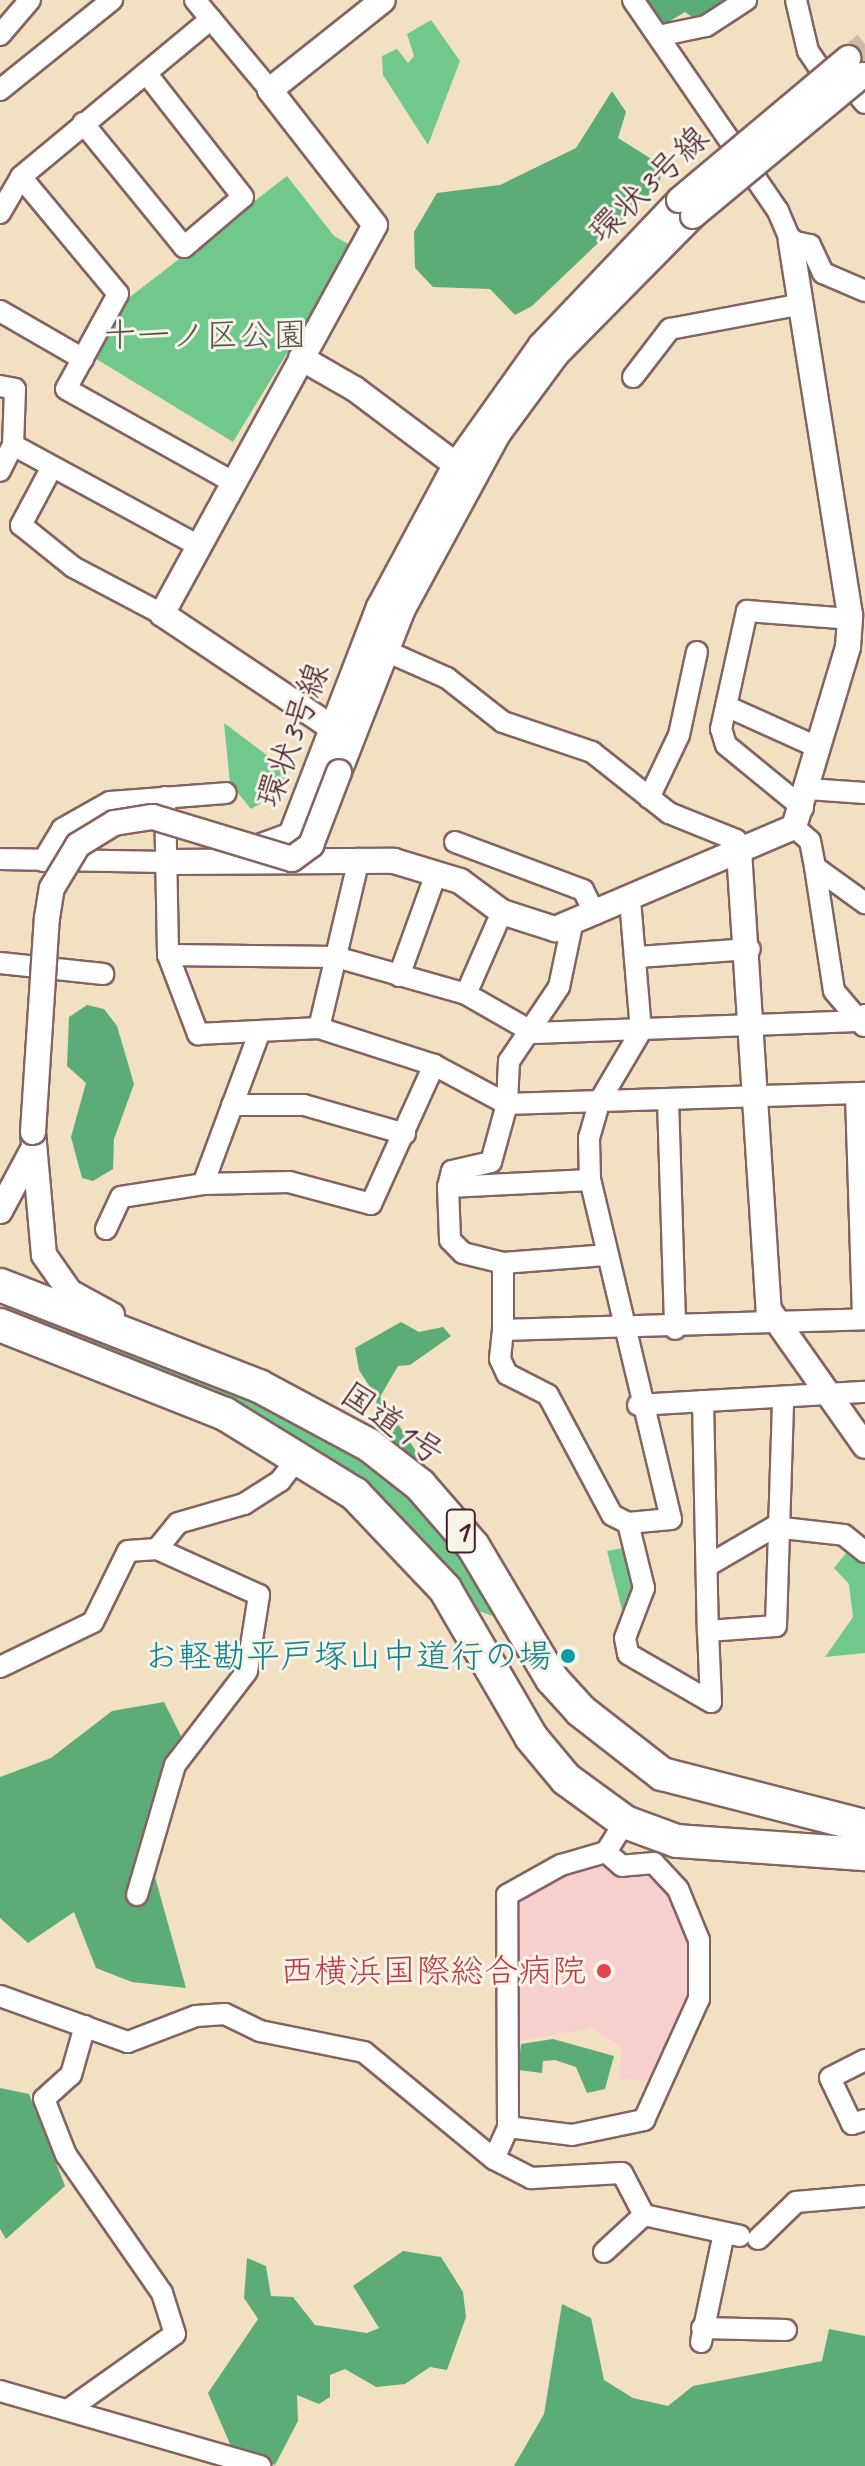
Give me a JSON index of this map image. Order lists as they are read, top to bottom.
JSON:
{
  "streets": {
    "highway": ["国道1号", "1"],
    "street": ["環状3号線"]
  },
  "parks": ["十一ノ区公園"],
  "places": ["お軽勘平戸塚山中道行の場", "西横浜国際総合病院"]
}
